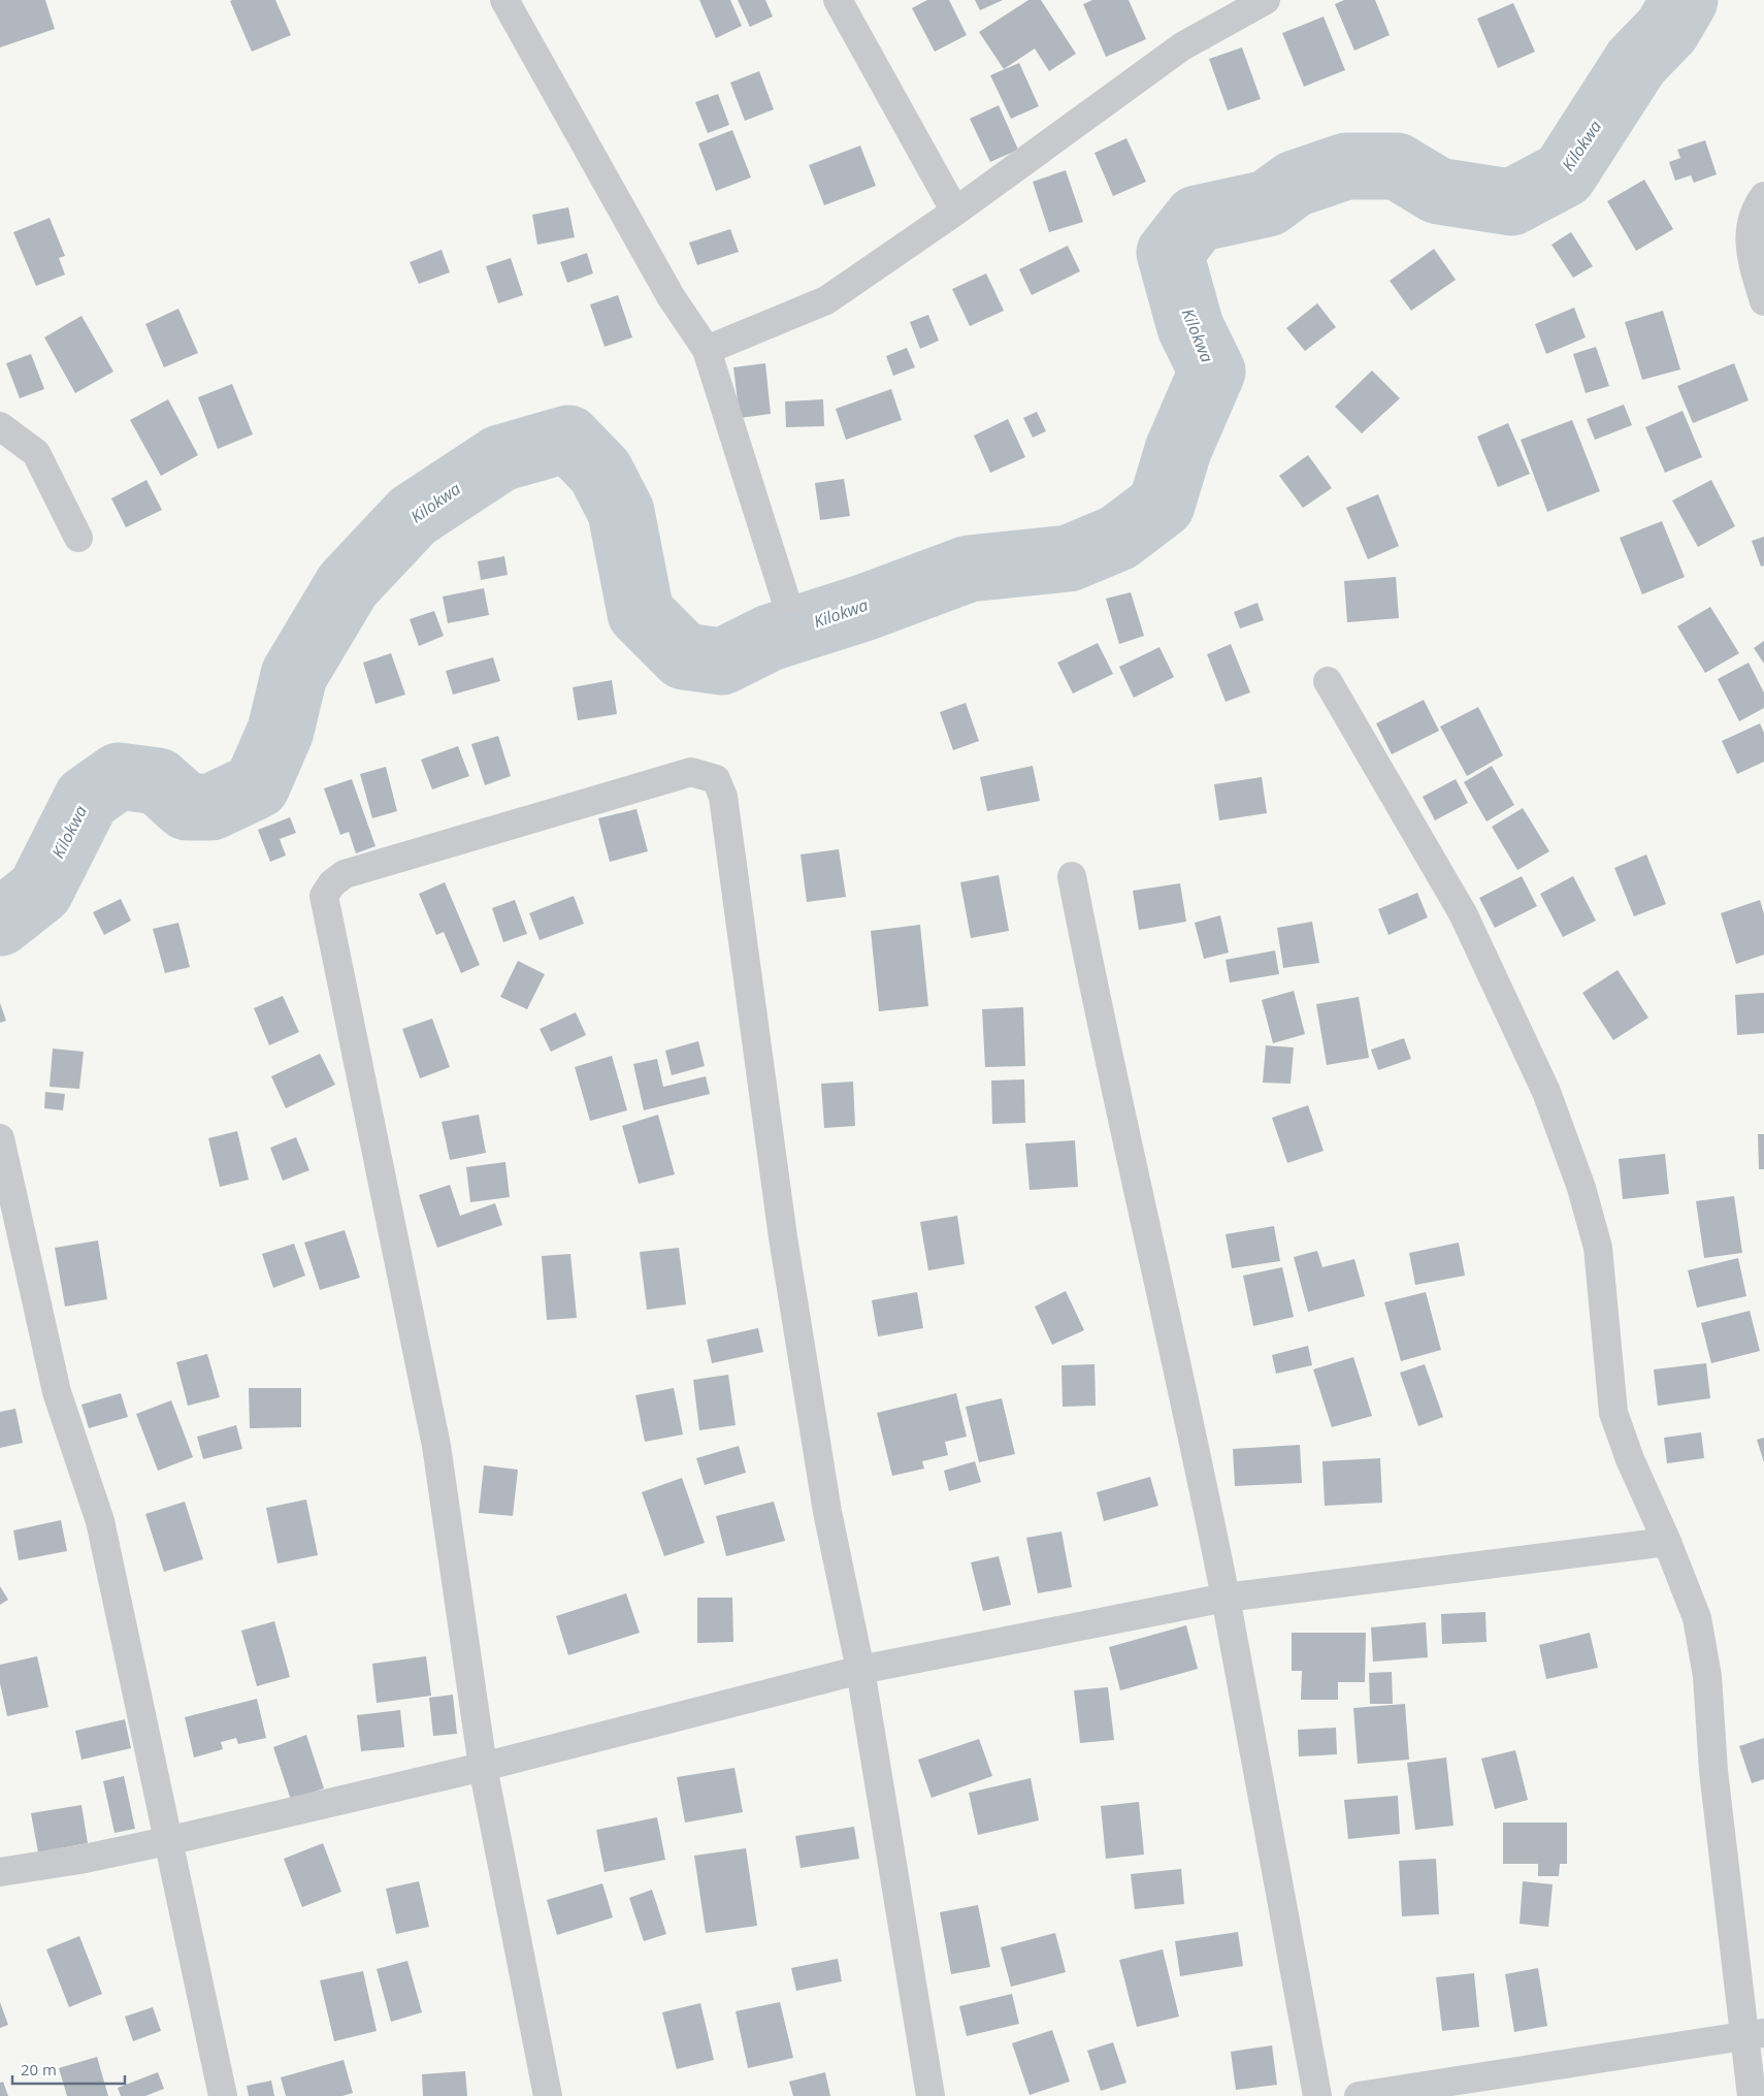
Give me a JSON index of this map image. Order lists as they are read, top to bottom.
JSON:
{
  "water": ["Kilokwa"],
  "scale_bar": "20 m"
}
